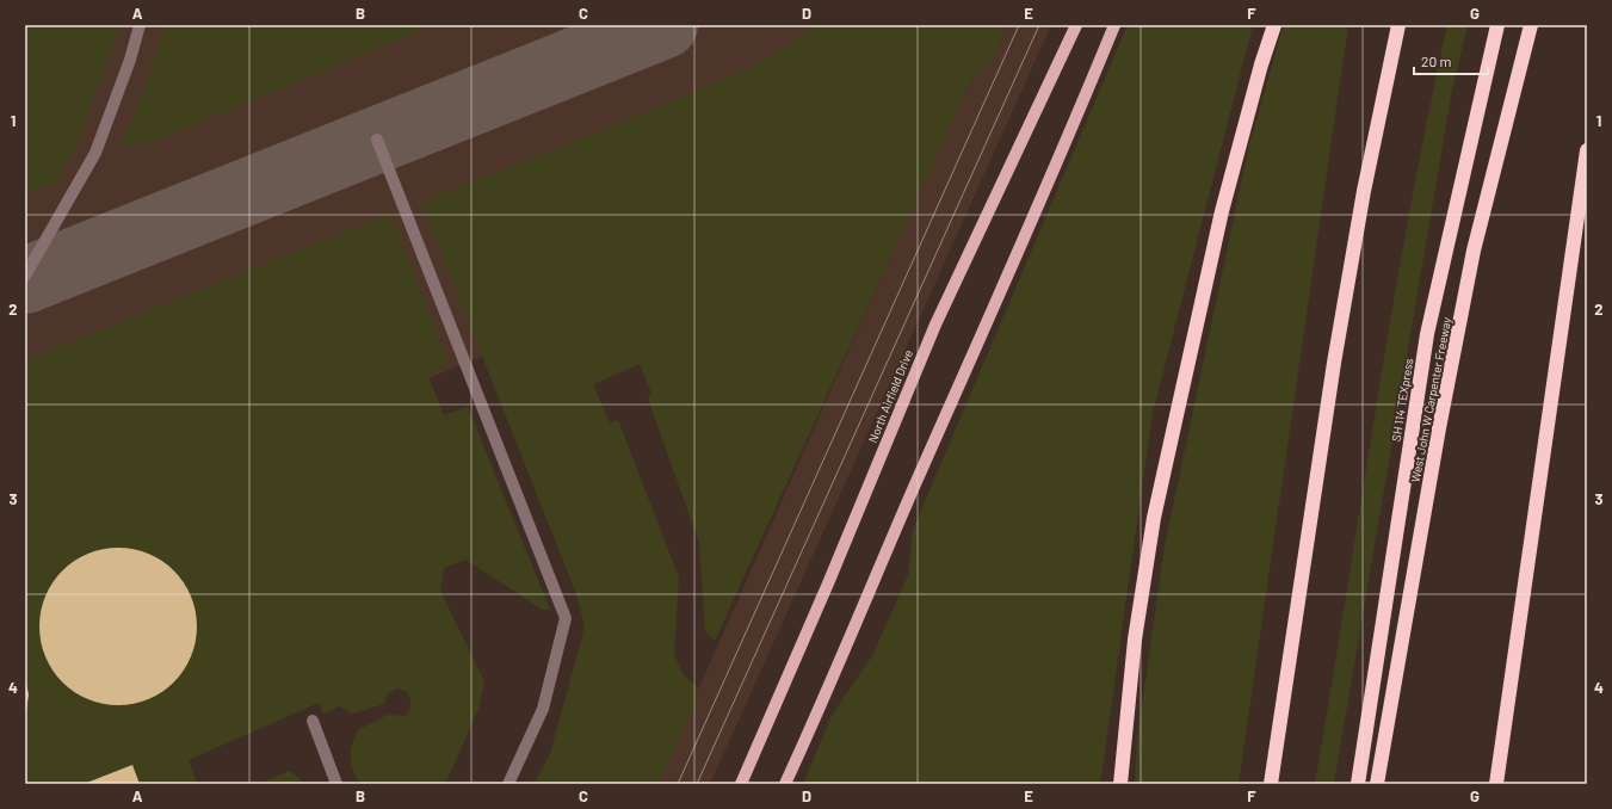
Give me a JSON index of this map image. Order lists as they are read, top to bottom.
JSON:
{
  "streets": {
    "highway": ["SH 114 TEXpress", "West John W Carpenter Freeway"],
    "main road": ["North Airfield Drive"]
  },
  "scale_bar": "20 m",
  "grid": {
    "columns": [
      "A",
      "B",
      "C",
      "D",
      "E",
      "F",
      "G"
    ],
    "rows": [
      "1",
      "2",
      "3",
      "4"
    ]
  }
}
